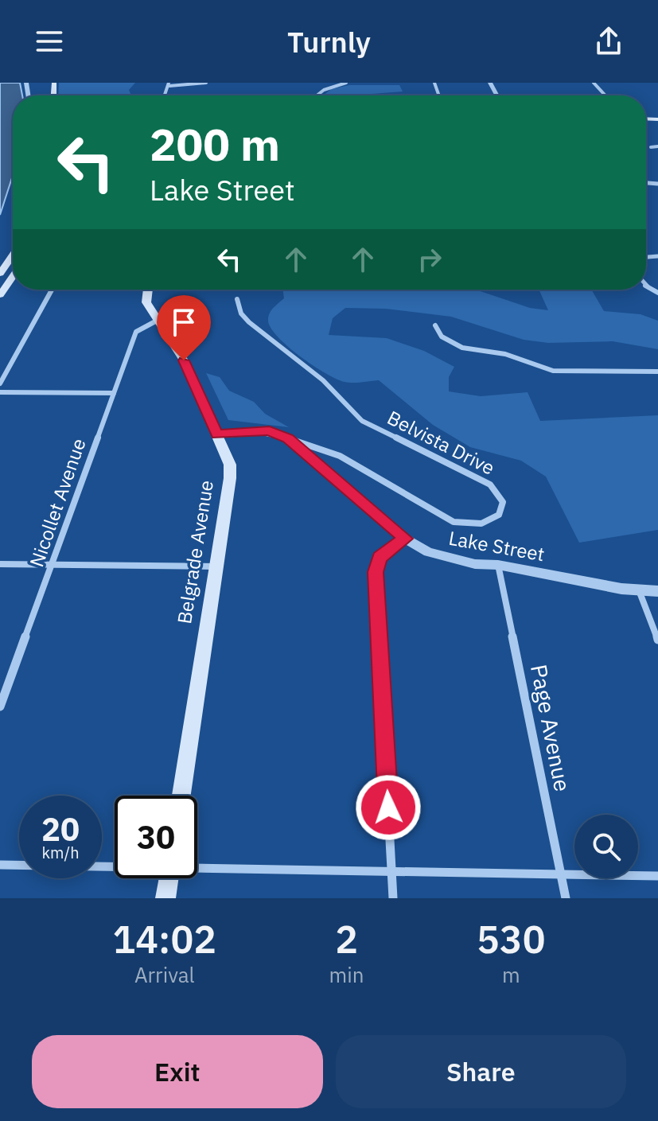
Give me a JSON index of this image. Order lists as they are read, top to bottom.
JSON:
{
  "streets": {
    "main road": ["Belgrade Avenue"],
    "street": [
      "Belvista Drive",
      "Nicollet Avenue",
      "Lake Street",
      "Page Avenue"
    ]
  },
  "crossings": [
    ["Belvista Drive", "Lake Street"],
    ["Nicollet Avenue", "Belgrade Avenue"],
    ["Lake Street", "Belgrade Avenue"],
    ["Lake Street", "Page Avenue"]
  ],
  "page": {
    "header": "Turnly",
    "turn": ["200 m", "Lake Street"],
    "speed": "20 km/h",
    "limit": "30",
    "eta": [
      "14:02",
      "Arrival",
      "2",
      "min",
      "530",
      "m"
    ],
    "buttons": ["Exit", "Share"]
  }
}
